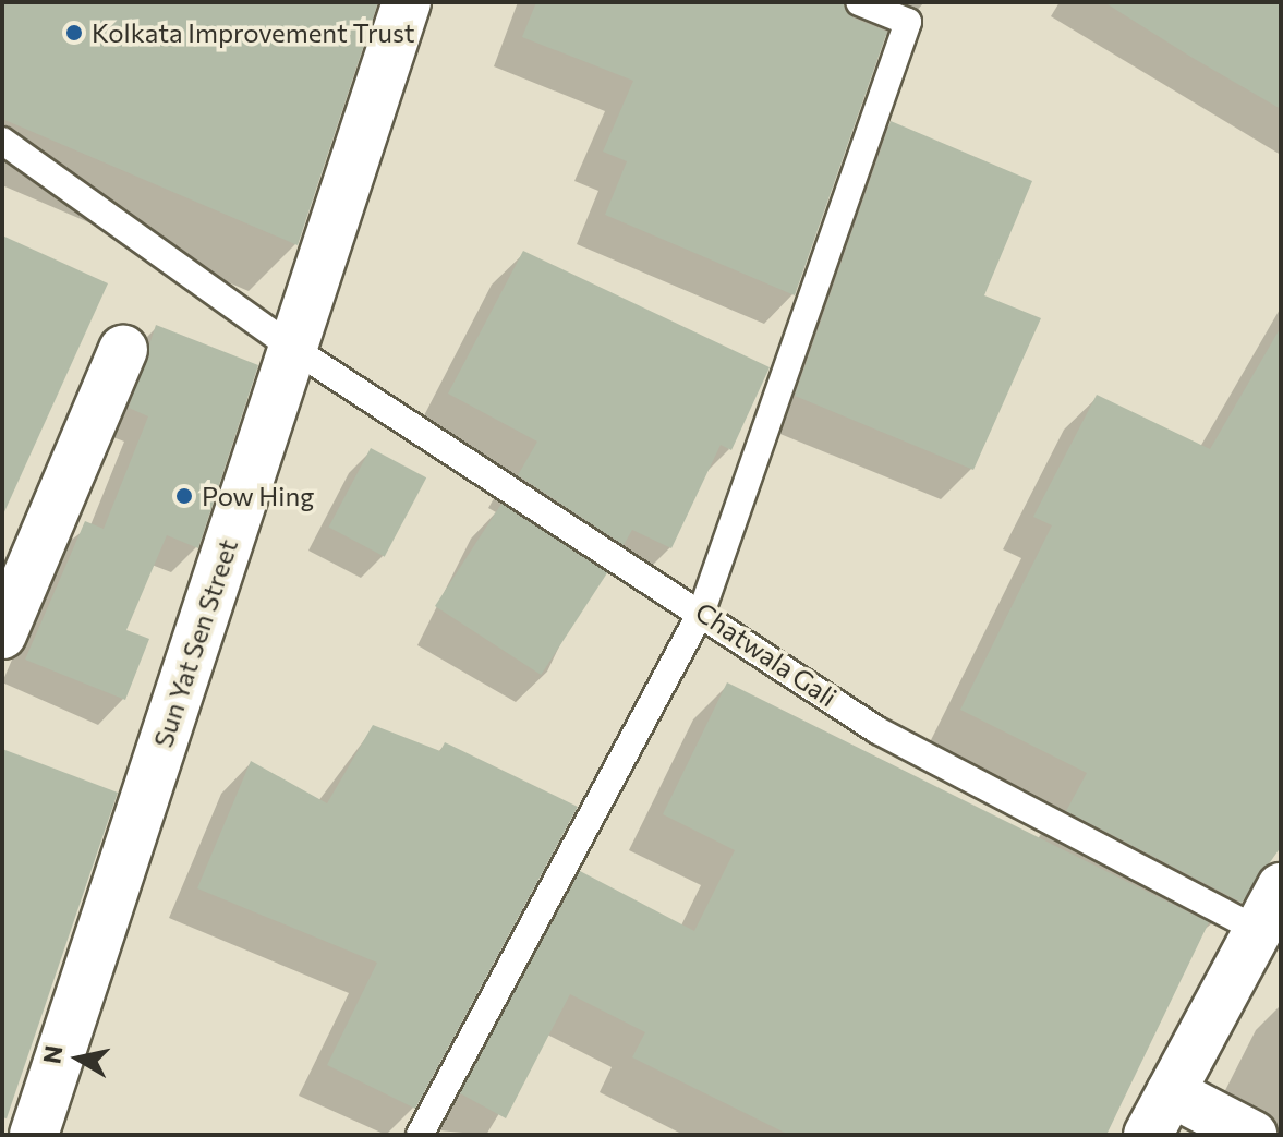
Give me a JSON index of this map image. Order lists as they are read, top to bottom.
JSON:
{
  "streets": {
    "street": ["Sun Yat Sen Street"],
    "lane": ["Chatwala Gali"]
  },
  "crossings": [
    ["Sun Yat Sen Street", "Chatwala Gali"]
  ],
  "places": ["Kolkata Improvement Trust", "Pow Hing"],
  "north": "left"
}
